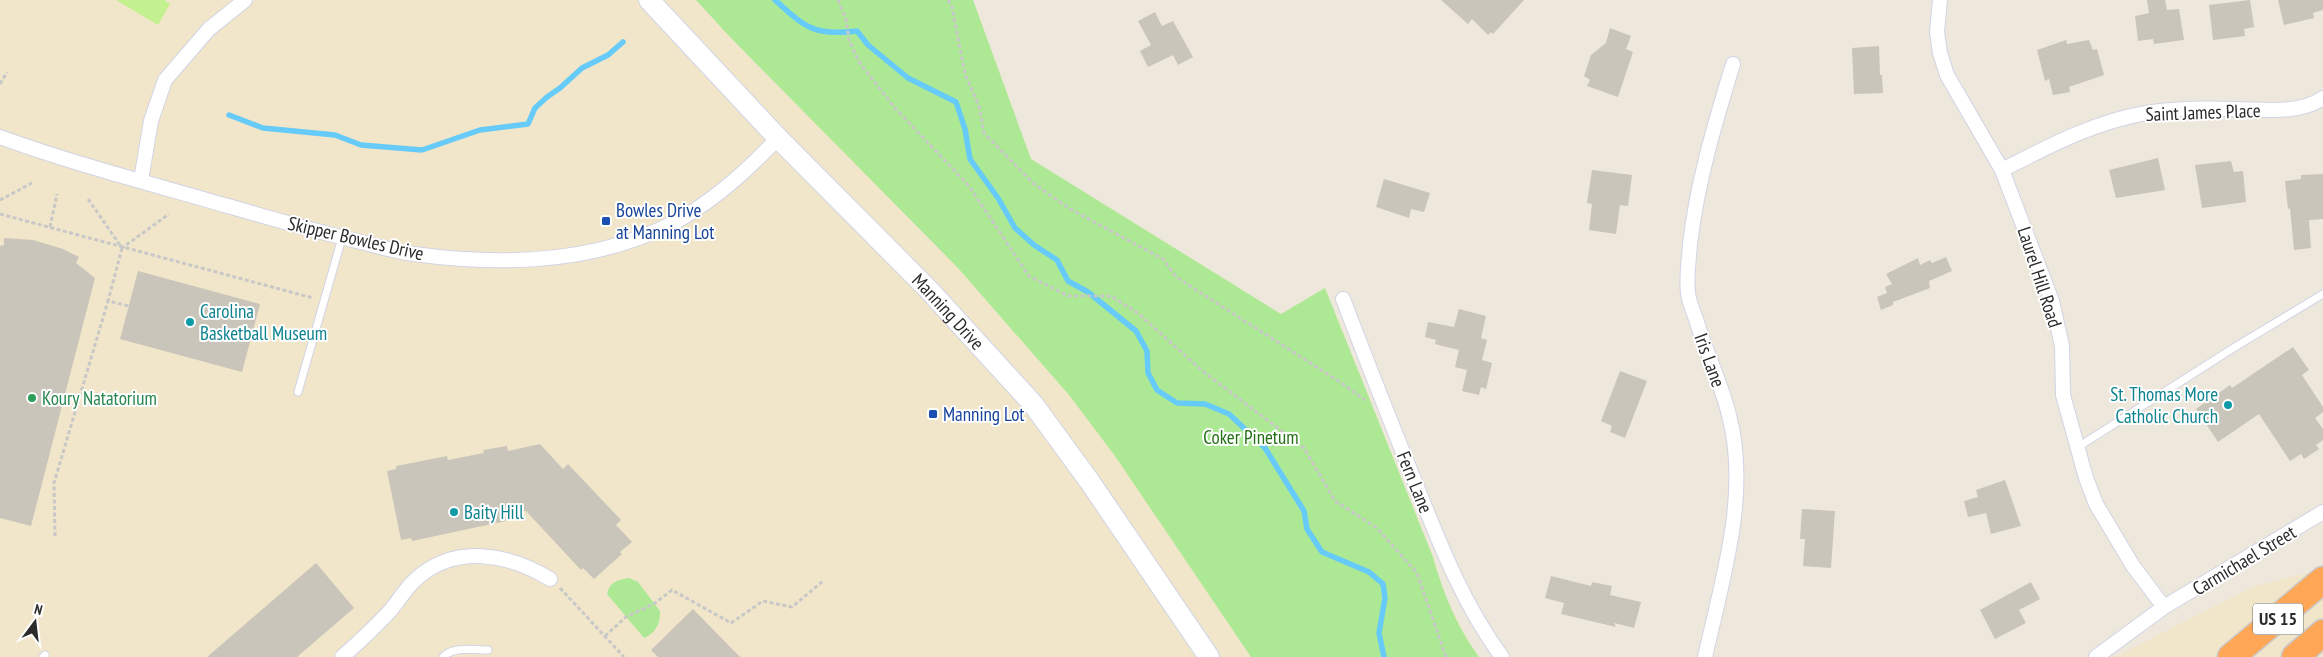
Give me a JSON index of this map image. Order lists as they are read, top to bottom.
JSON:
{
  "streets": {
    "highway": ["US 15"],
    "street": [
      "Saint James Place",
      "Skipper Bowles Drive",
      "Laurel Hill Road",
      "Manning Drive",
      "Iris Lane",
      "Fern Lane",
      "Carmichael Street"
    ]
  },
  "crossings": [
    ["Saint James Place", "Laurel Hill Road"],
    ["Skipper Bowles Drive", "Manning Drive"],
    ["Laurel Hill Road", "Carmichael Street"]
  ],
  "parks": ["Coker Pinetum"],
  "places": {
    "transit": ["Bowles Drive at Manning Lot", "Manning Lot"],
    "other": [
      "Carolina Basketball Museum",
      "Koury Natatorium",
      "St. Thomas More Catholic Church",
      "Baity Hill"
    ]
  },
  "north": "top"
}
